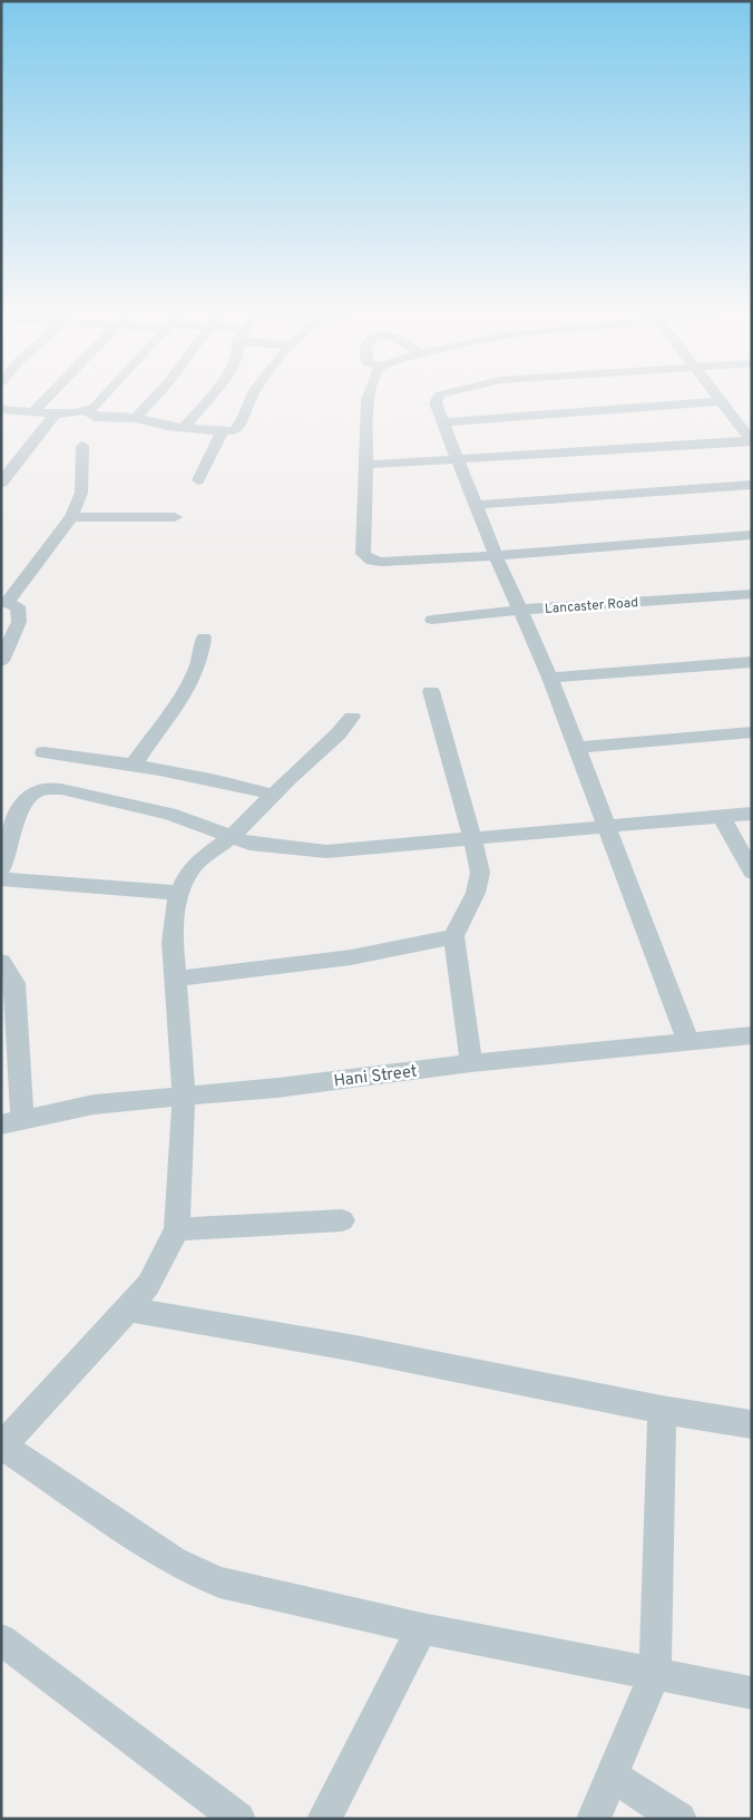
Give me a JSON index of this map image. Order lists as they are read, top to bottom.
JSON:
{
  "streets": {
    "street": ["Lancaster Road", "Hani Street"]
  }
}
